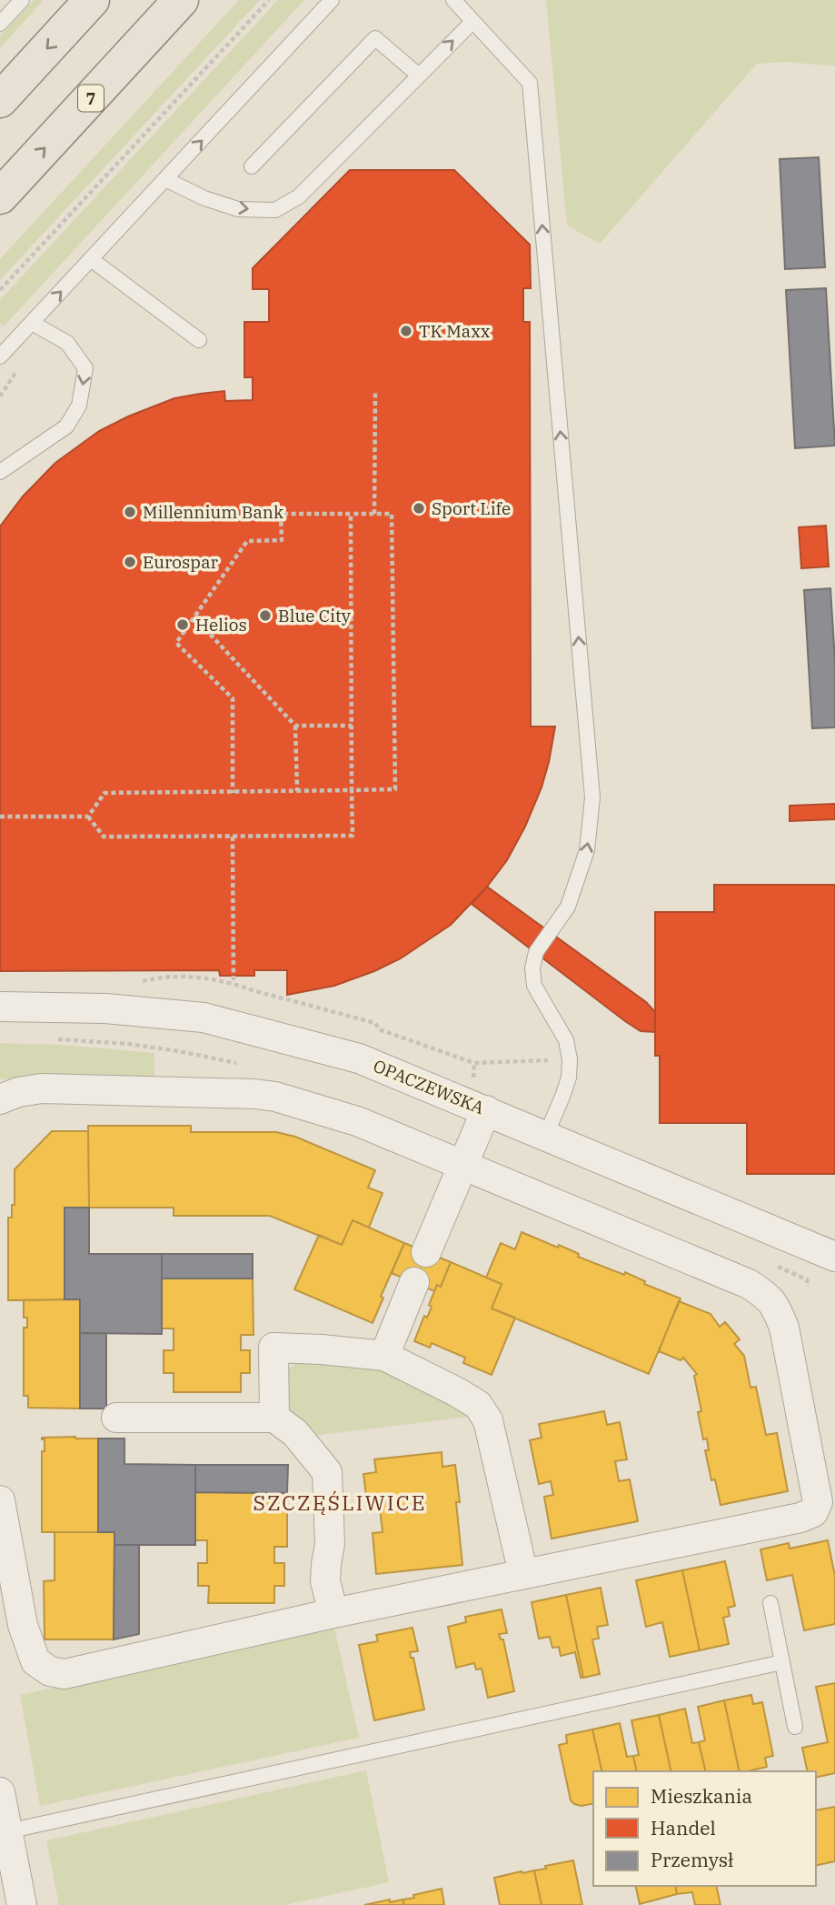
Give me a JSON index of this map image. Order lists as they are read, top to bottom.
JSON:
{
  "streets": {
    "main road": ["7"],
    "street": ["OPACZEWSKA"]
  },
  "districts": ["SZCZĘŚLIWICE"],
  "places": [
    "TK Maxx",
    "Sport Life",
    "Millennium Bank",
    "Eurospar",
    "Blue City",
    "Helios"
  ],
  "legend": ["Mieszkania", "Handel", "Przemysł"]
}
